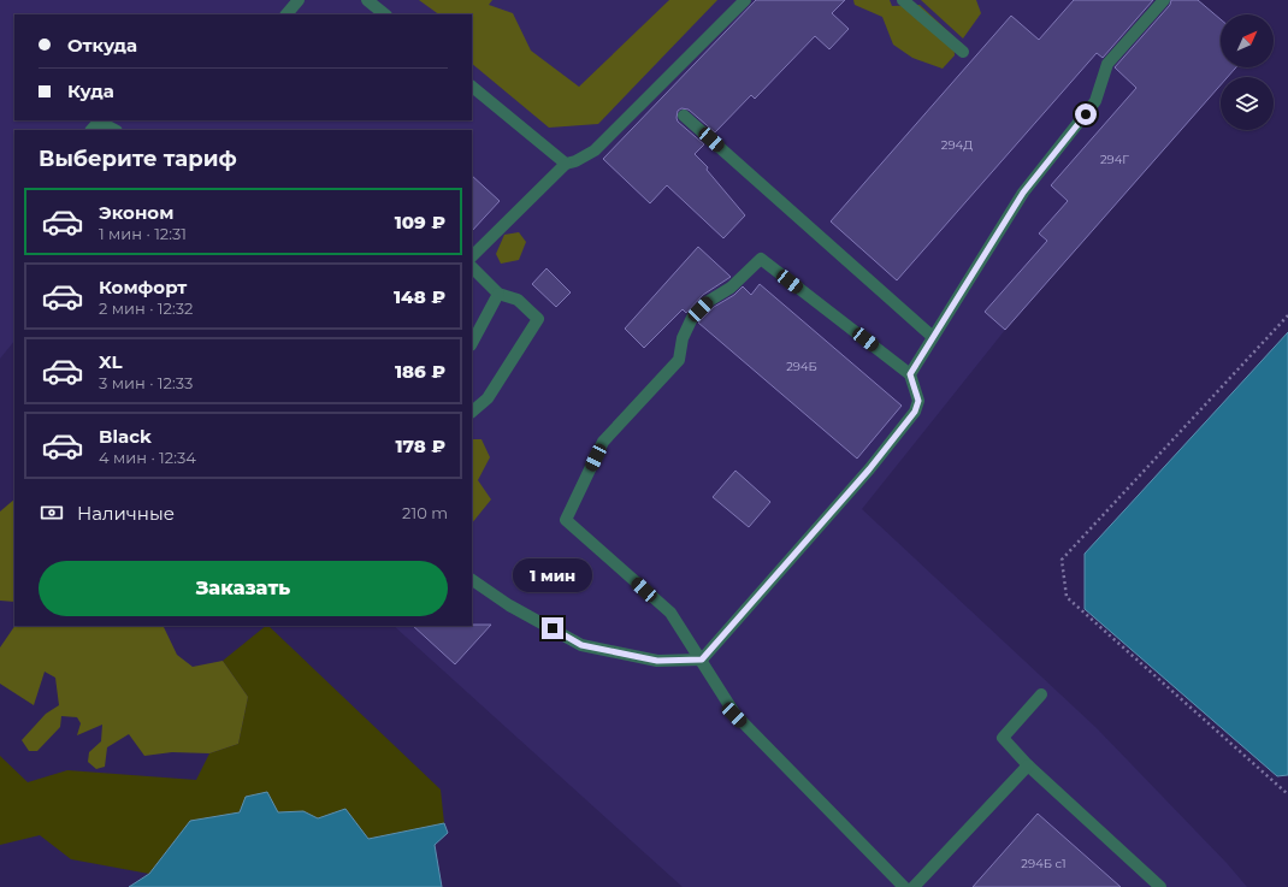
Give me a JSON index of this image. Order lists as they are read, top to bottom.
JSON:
{
  "house_numbers": [
    "294Д",
    "294Г",
    "294Б",
    "294Б с1"
  ],
  "north": "top right",
  "page": {
    "banner": ["Откуда", "Куда"],
    "heading": "Выберите тариф",
    "list": [
      {
        "name": "Эконом",
        "note": "1 мин · 12:31",
        "value": "109 ₽"
      },
      {
        "name": "Комфорт",
        "note": "2 мин · 12:32",
        "value": "148 ₽"
      },
      {
        "name": "XL",
        "note": "3 мин · 12:33",
        "value": "186 ₽"
      },
      {
        "name": "Black",
        "note": "4 мин · 12:34",
        "value": "178 ₽"
      }
    ],
    "pay": ["Наличные", "210 m"],
    "buttons": "Заказать",
    "bubble": "1 мин"
  }
}
